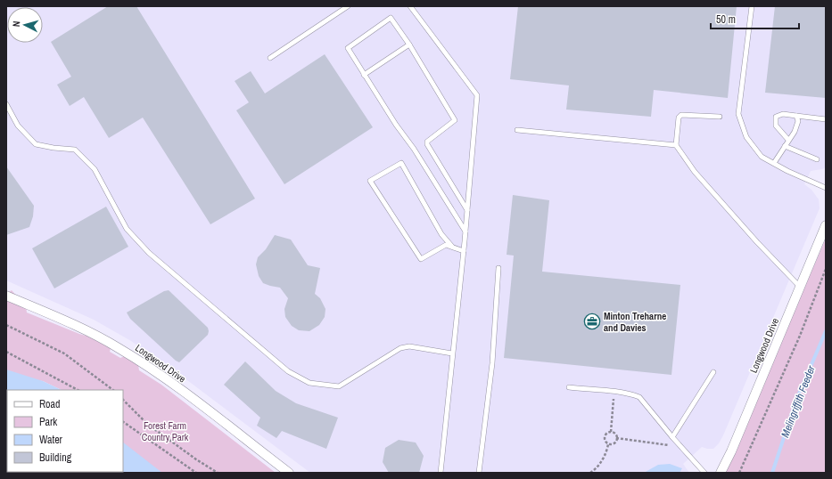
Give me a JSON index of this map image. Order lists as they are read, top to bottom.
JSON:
{
  "streets": {
    "street": ["Longwood Drive"]
  },
  "water": ["Melingriffith Feeder"],
  "parks": ["Forest Farm Country Park"],
  "places": {
    "office": ["Minton Treharne and Davies"]
  },
  "legend": [
    "Road",
    "Park",
    "Water",
    "Building"
  ],
  "scale_bar": "50 m",
  "north": "left"
}
